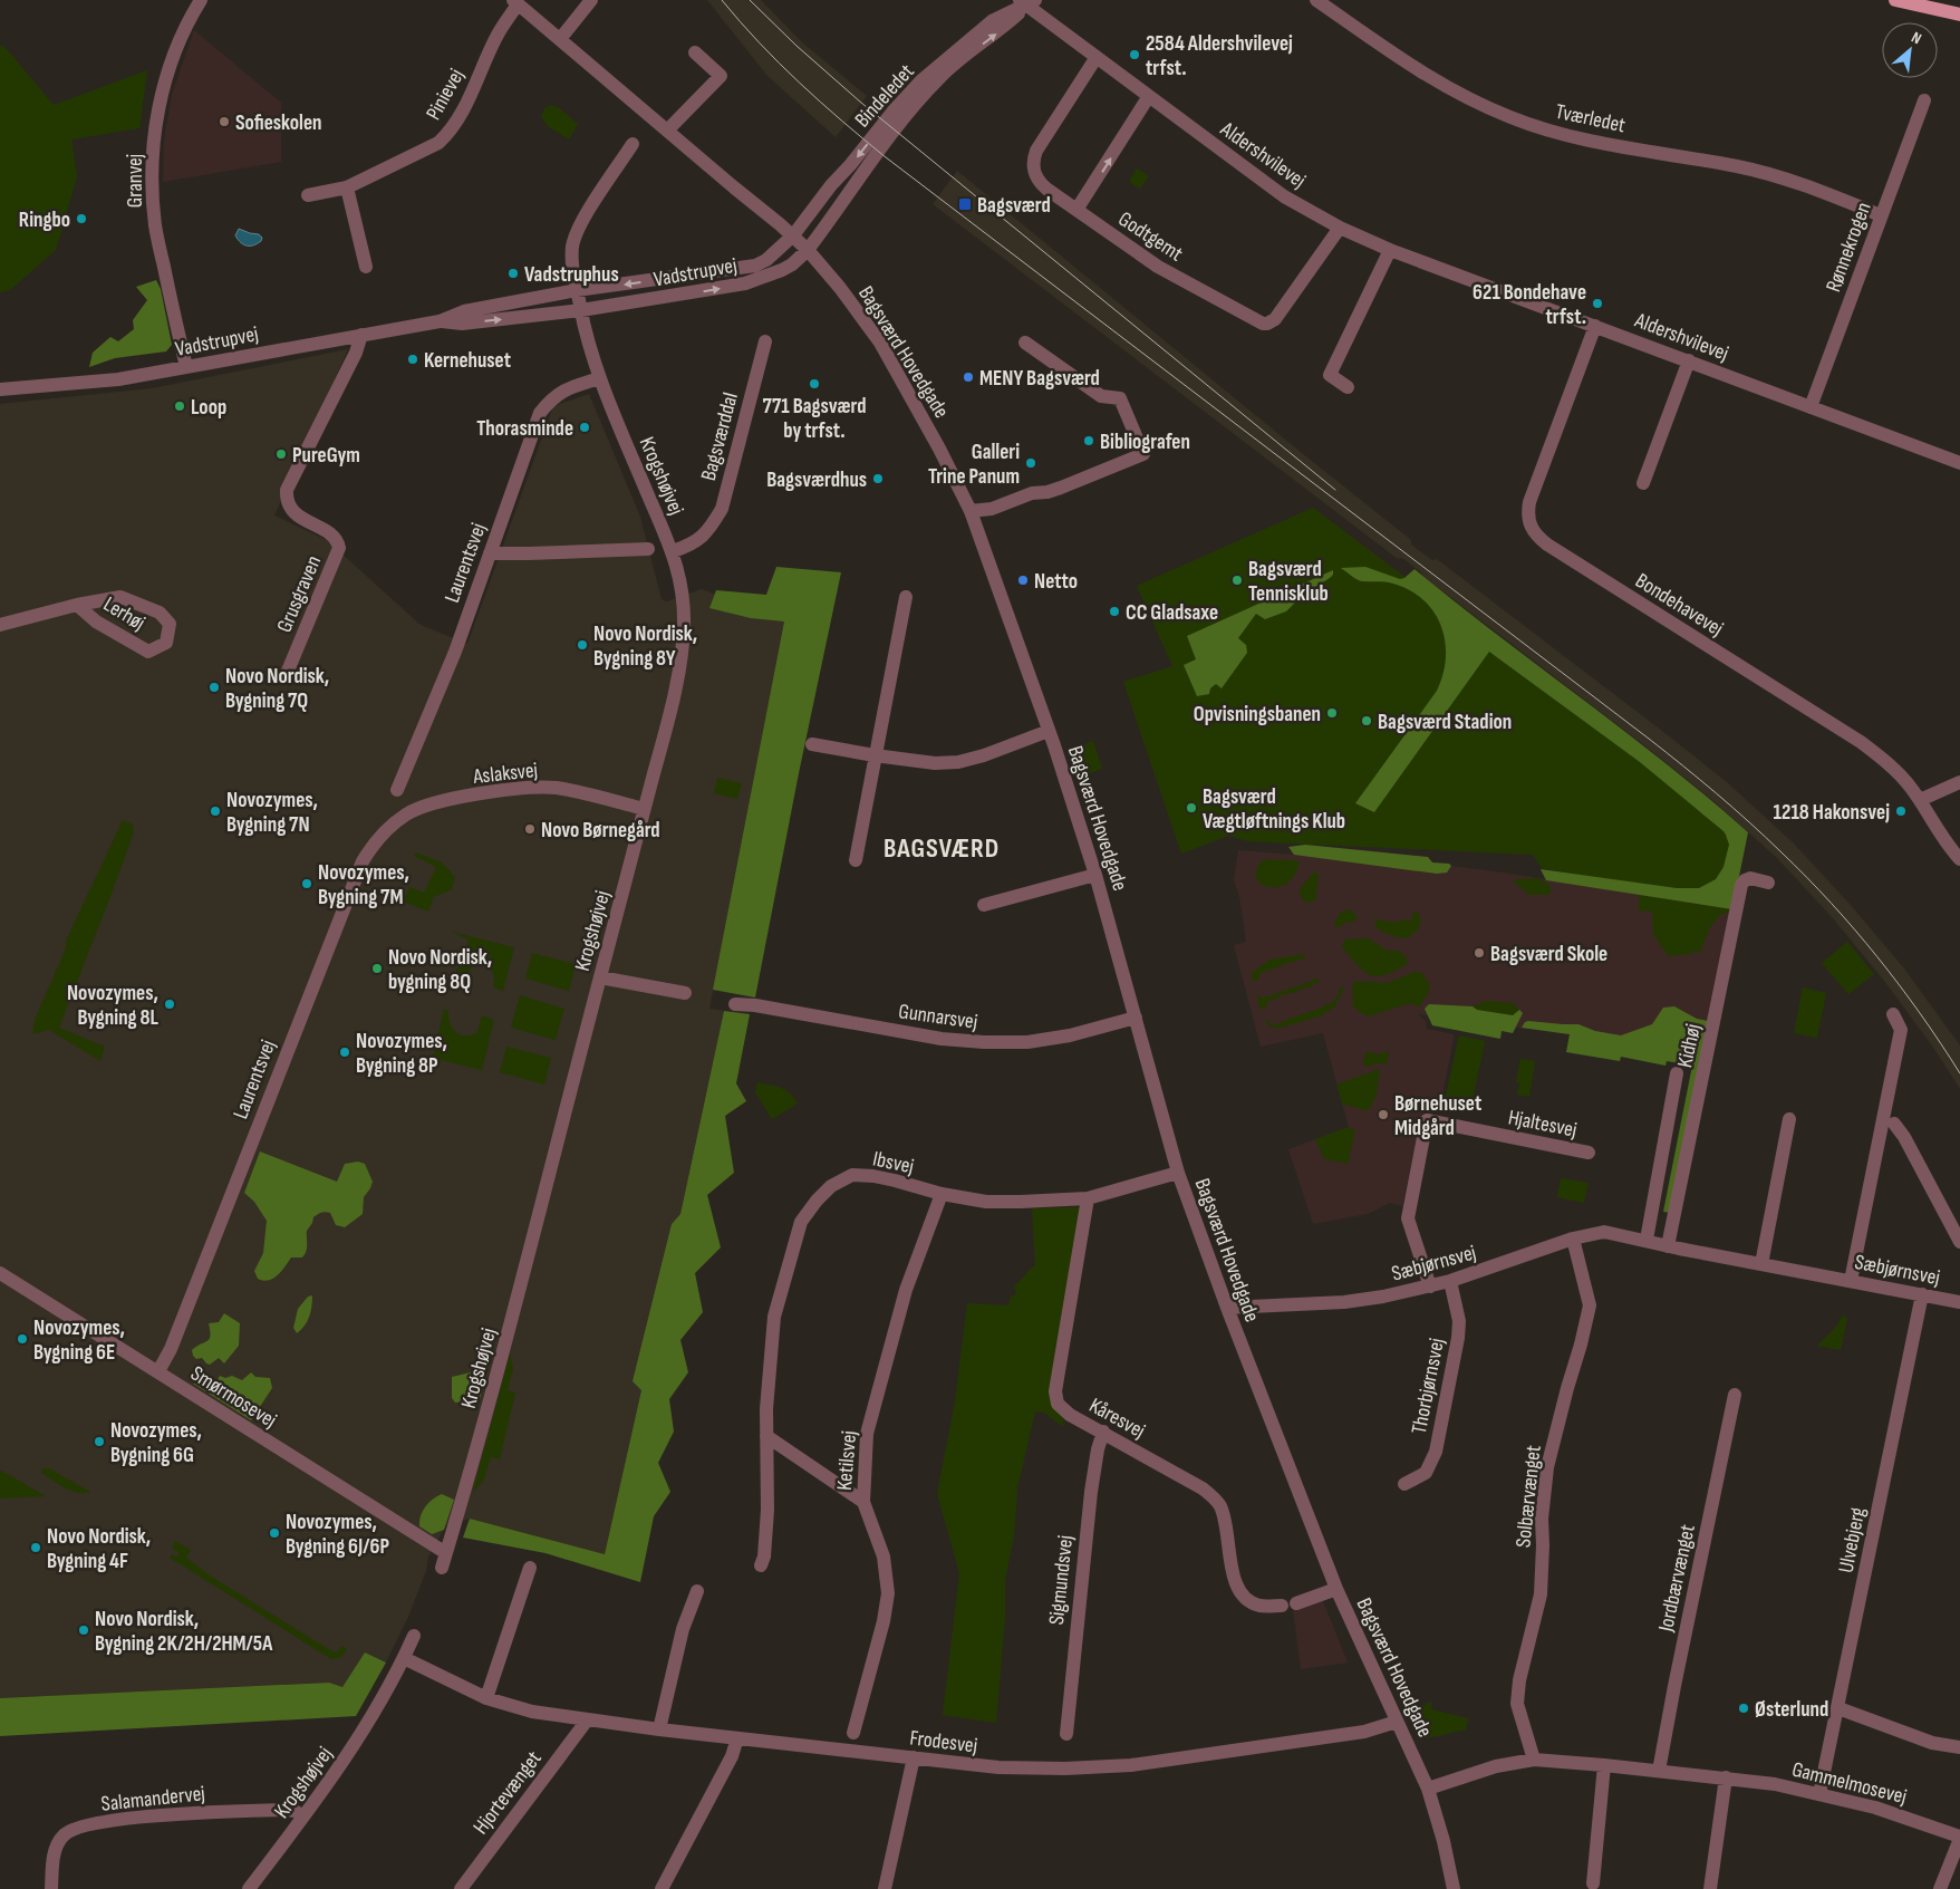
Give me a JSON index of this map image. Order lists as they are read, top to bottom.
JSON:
{
  "streets": {
    "street": [
      "Pinievej",
      "Bindeledet",
      "Tværledet",
      "Aldershvilevej",
      "Granvej",
      "Godtgemt",
      "Rønnekrogen",
      "Vadstrupvej",
      "Bagsværd Hovedgade",
      "Bagsværddal",
      "Krogshøjvej",
      "Laurentsvej",
      "Grusgraven",
      "Bondehavevej",
      "Lerhøj",
      "Aslaksvej",
      "Gunnarsvej",
      "Kidhøj",
      "Hjaltesvej",
      "Ibsvej",
      "Sæbjørnsvej",
      "Thorbjørnsvej",
      "Smørmosevej",
      "Kåresvej",
      "Ketilsvej",
      "Solbærvænget",
      "Ulvebjerg",
      "Jordbærvænget",
      "Sigmundsvej",
      "Frodesvej",
      "Gammelmosevej",
      "Hjortevænget",
      "Salamandervej"
    ]
  },
  "crossings": [
    ["Pinievej", "Bagsværd Hovedgade"],
    ["Bindeledet", "Aldershvilevej"],
    ["Bindeledet", "Vadstrupvej"],
    ["Bindeledet", "Bagsværd Hovedgade"],
    ["Tværledet", "Rønnekrogen"],
    ["Aldershvilevej", "Godtgemt"],
    ["Aldershvilevej", "Rønnekrogen"],
    ["Aldershvilevej", "Bondehavevej"],
    ["Granvej", "Vadstrupvej"],
    ["Vadstrupvej", "Bagsværd Hovedgade"],
    ["Vadstrupvej", "Krogshøjvej"],
    ["Vadstrupvej", "Grusgraven"],
    ["Bagsværd Hovedgade", "Gunnarsvej"],
    ["Bagsværd Hovedgade", "Ibsvej"],
    ["Bagsværd Hovedgade", "Sæbjørnsvej"],
    ["Bagsværd Hovedgade", "Frodesvej"],
    ["Bagsværd Hovedgade", "Gammelmosevej"],
    ["Bagsværddal", "Krogshøjvej"],
    ["Krogshøjvej", "Laurentsvej"],
    ["Krogshøjvej", "Aslaksvej"],
    ["Krogshøjvej", "Smørmosevej"],
    ["Krogshøjvej", "Frodesvej"],
    ["Krogshøjvej", "Salamandervej"],
    ["Laurentsvej", "Aslaksvej"],
    ["Laurentsvej", "Smørmosevej"],
    ["Kidhøj", "Sæbjørnsvej"],
    ["Hjaltesvej", "Sæbjørnsvej"],
    ["Ibsvej", "Kåresvej"],
    ["Ibsvej", "Ketilsvej"],
    ["Sæbjørnsvej", "Thorbjørnsvej"],
    ["Sæbjørnsvej", "Solbærvænget"],
    ["Sæbjørnsvej", "Ulvebjerg"],
    ["Kåresvej", "Sigmundsvej"],
    ["Solbærvænget", "Gammelmosevej"],
    ["Ulvebjerg", "Gammelmosevej"],
    ["Jordbærvænget", "Gammelmosevej"],
    ["Frodesvej", "Hjortevænget"]
  ],
  "districts": ["BAGSVÆRD"],
  "places": {
    "other": [
      "2584 Aldershvilevej trfst.",
      "Sofieskolen",
      "Ringbo",
      "Vadstruphus",
      "621 Bondehave trfst.",
      "Kernehuset",
      "MENY Bagsværd",
      "771 Bagsværd by trfst.",
      "Loop",
      "Thorasminde",
      "Bibliografen",
      "PureGym",
      "Galleri Trine Panum",
      "Bagsværdhus",
      "Netto",
      "Bagsværd Tennisklub",
      "CC Gladsaxe",
      "Novo Nordisk, Bygning 8Y",
      "Novo Nordisk, Bygning 7Q",
      "Opvisningsbanen",
      "Bagsværd Stadion",
      "Bagsværd Vægtløftnings Klub",
      "Novozymes, Bygning 7N",
      "1218 Hakonsvej",
      "Novo Børnegård",
      "Novozymes, Bygning 7M",
      "Bagsværd Skole",
      "Novo Nordisk, bygning 8Q",
      "Novozymes, Bygning 8L",
      "Novozymes, Bygning 8P",
      "Børnehuset Midgård",
      "Novozymes, Bygning 6E",
      "Novozymes, Bygning 6G",
      "Novozymes, Bygning 6J/6P",
      "Novo Nordisk, Bygning 4F",
      "Novo Nordisk, Bygning 2K/2H/2HM/5A",
      "Østerlund"
    ],
    "transit": ["Bagsværd"]
  },
  "north": "top right"
}
